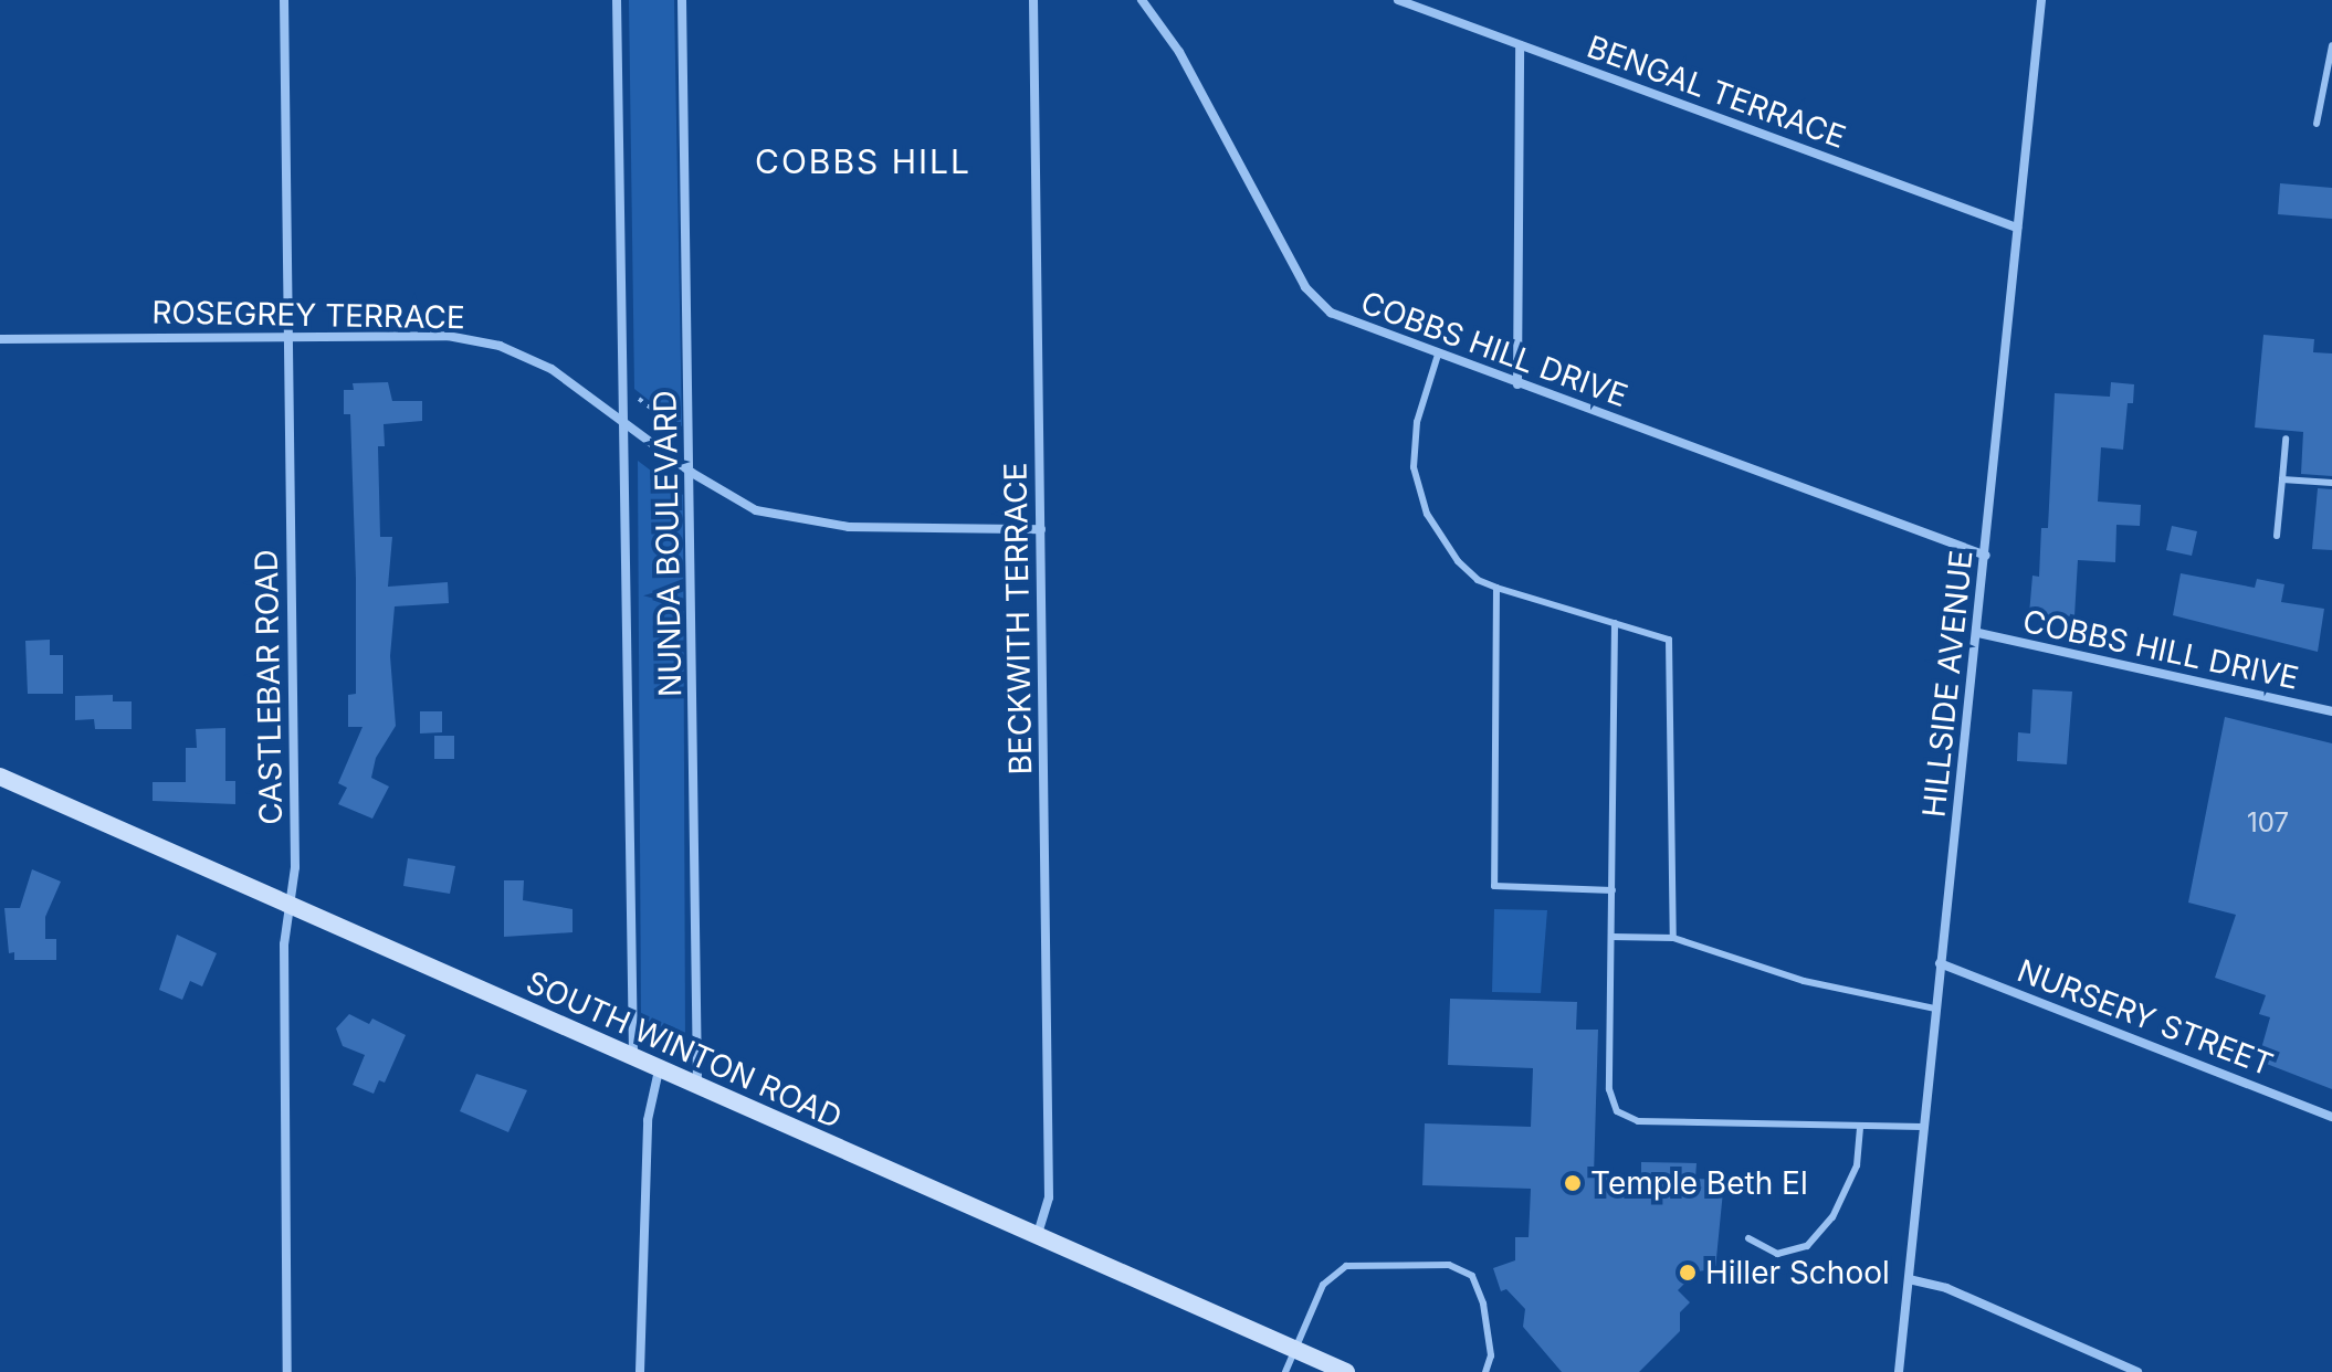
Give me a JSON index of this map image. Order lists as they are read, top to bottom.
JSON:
{
  "streets": {
    "main road": ["SOUTH WINTON ROAD"],
    "street": [
      "BENGAL TERRACE",
      "ROSEGREY TERRACE",
      "COBBS HILL DRIVE",
      "NUNDA BOULEVARD",
      "BECKWITH TERRACE",
      "HILLSIDE AVENUE",
      "CASTLEBAR ROAD",
      "NURSERY STREET"
    ]
  },
  "crossings": [
    ["BENGAL TERRACE", "HILLSIDE AVENUE"],
    ["ROSEGREY TERRACE", "NUNDA BOULEVARD"],
    ["ROSEGREY TERRACE", "BECKWITH TERRACE"],
    ["ROSEGREY TERRACE", "CASTLEBAR ROAD"],
    ["COBBS HILL DRIVE", "HILLSIDE AVENUE"],
    ["NUNDA BOULEVARD", "SOUTH WINTON ROAD"],
    ["BECKWITH TERRACE", "SOUTH WINTON ROAD"],
    ["HILLSIDE AVENUE", "NURSERY STREET"],
    ["CASTLEBAR ROAD", "SOUTH WINTON ROAD"]
  ],
  "districts": ["COBBS HILL"],
  "places": ["Temple Beth El", "Hiller School"],
  "house_numbers": ["107"]
}
